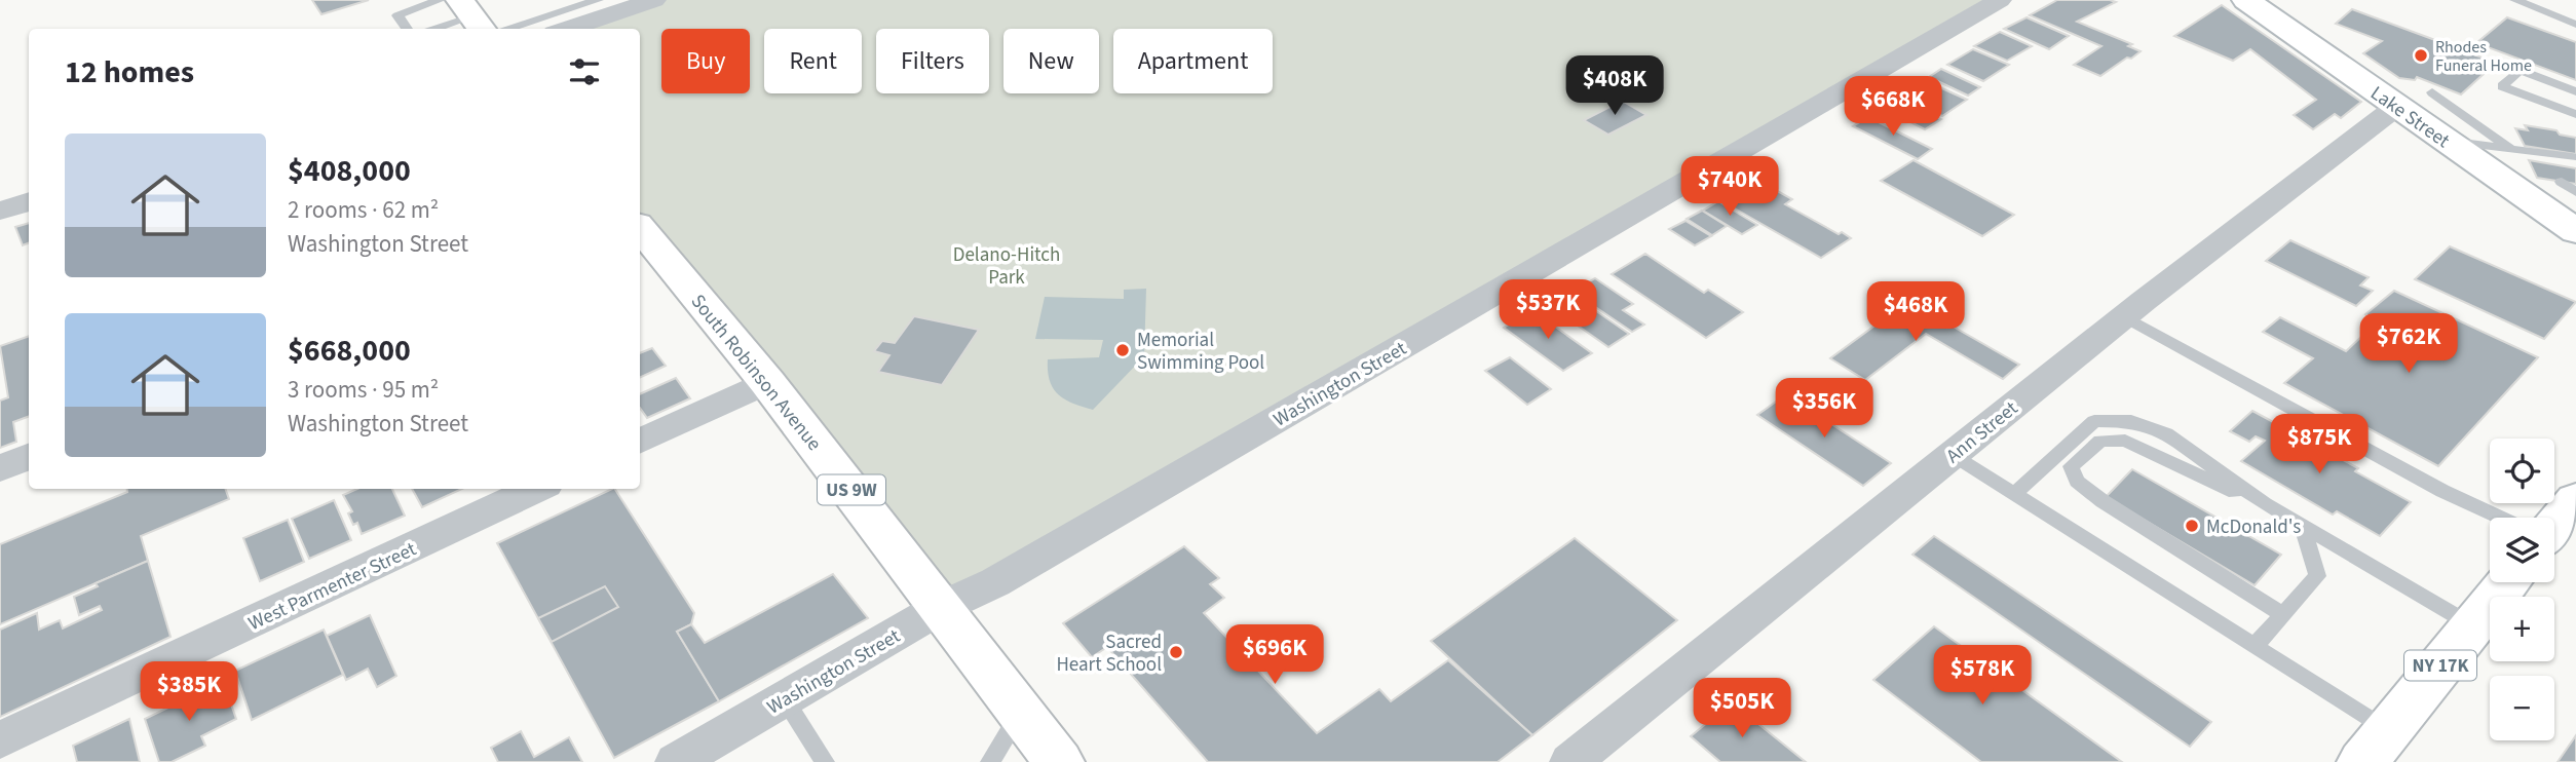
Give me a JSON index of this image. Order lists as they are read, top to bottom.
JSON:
{
  "streets": {
    "main road": [
      "Lake Street",
      "South Robinson Avenue",
      "US 9W",
      "NY 17K"
    ],
    "street": ["Washington Street", "Ann Street", "West Parmenter Street"]
  },
  "crossings": [
    ["Lake Street", "Ann Street"],
    ["South Robinson Avenue", "Washington Street"]
  ],
  "parks": ["Delano-Hitch Park"],
  "places": [
    "Rhodes Funeral Home",
    "Memorial Swimming Pool",
    "McDonald's",
    "Sacred Heart School"
  ],
  "page": {
    "chip": [
      "Buy",
      "Rent",
      "Filters",
      "New",
      "Apartment"
    ],
    "heading": "12 homes",
    "price": [
      "$408K",
      "$668K",
      "$740K",
      "$537K",
      "$468K",
      "$762K",
      "$356K",
      "$875K",
      "$696K",
      "$578K",
      "$385K",
      "$505K"
    ],
    "list": [
      {
        "name": "$408,000",
        "note": "2 rooms · 62 m² · Washington Street"
      },
      {
        "name": "$668,000",
        "note": "3 rooms · 95 m² · Washington Street"
      }
    ],
    "map_buttons": ["+", "−"]
  }
}
